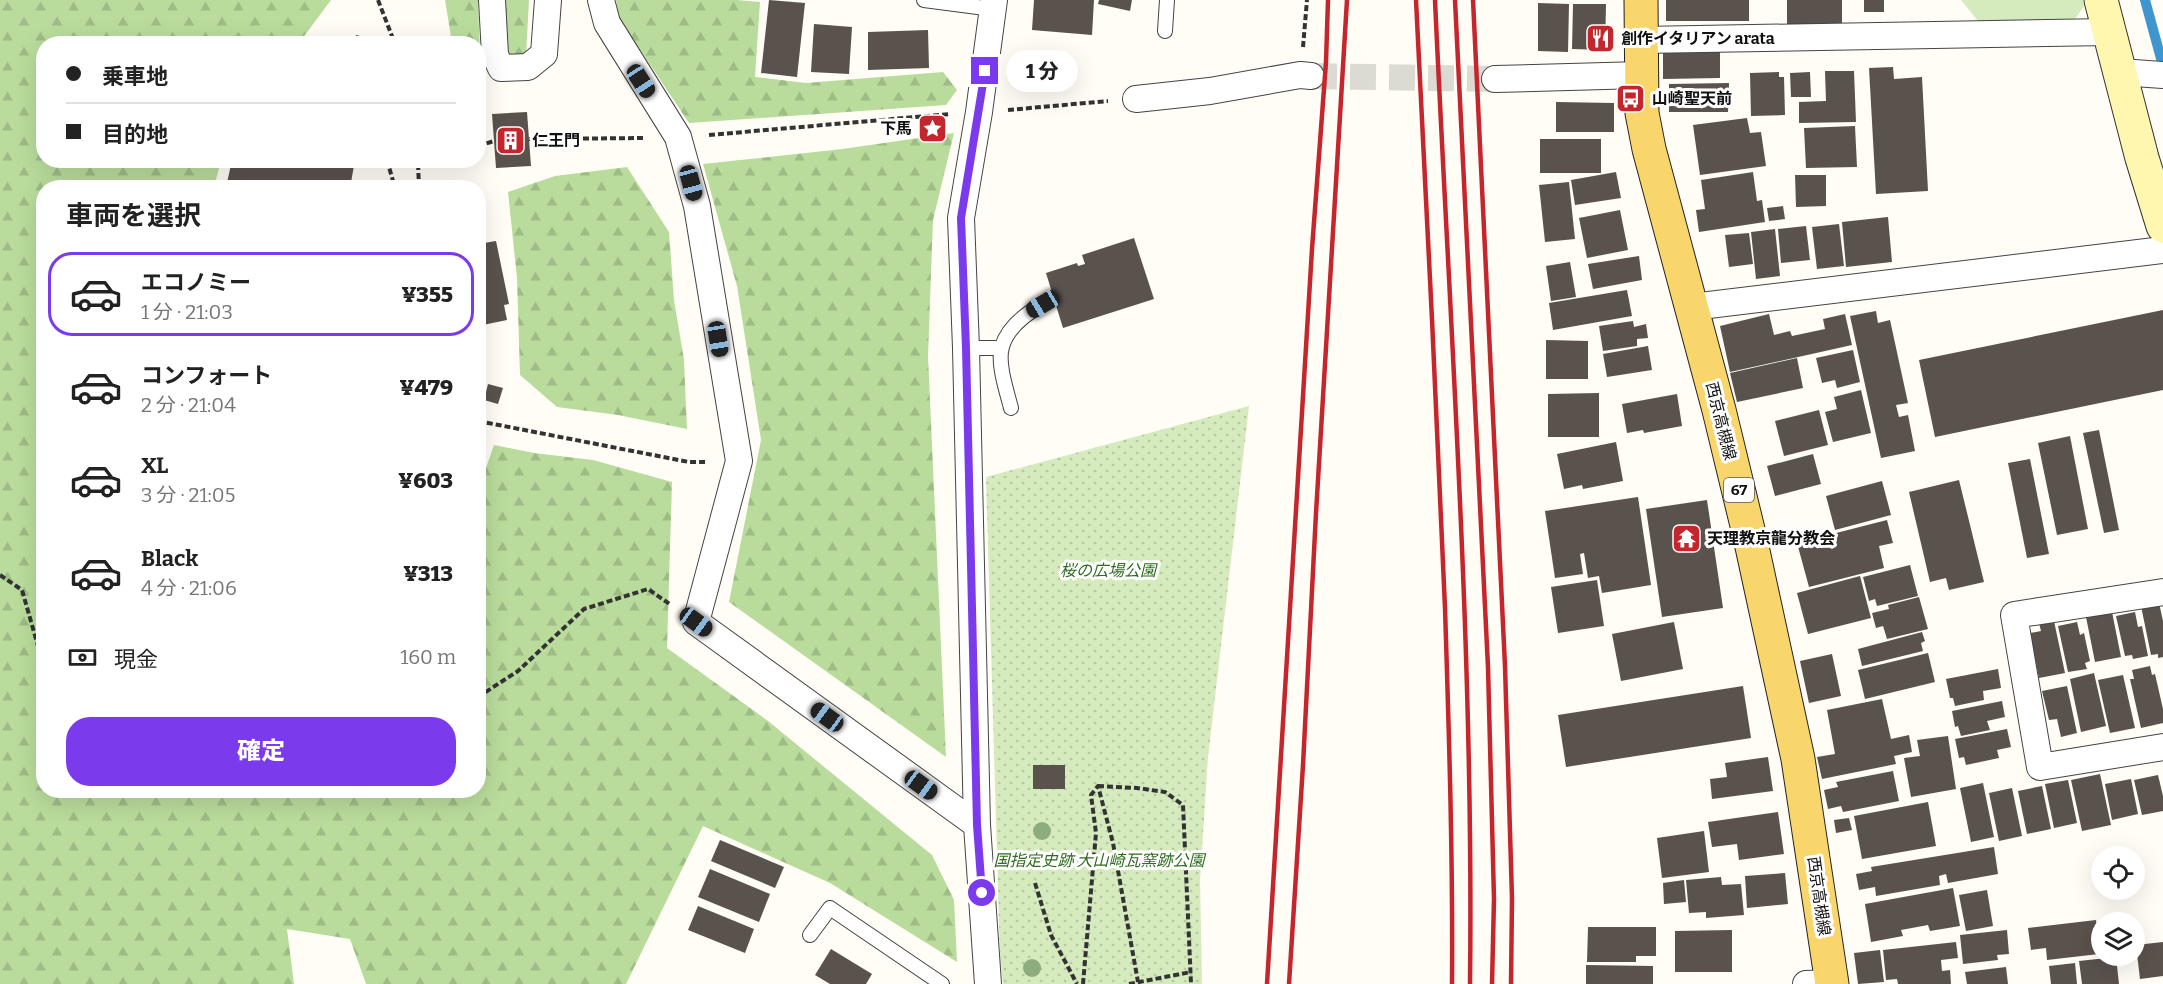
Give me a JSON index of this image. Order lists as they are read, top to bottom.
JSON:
{
  "streets": {
    "main road": ["西京高槻線", "67"]
  },
  "parks": ["桜の広場公園", "国指定史跡 大山崎瓦窯跡公園"],
  "places": {
    "restaurant": ["創作イタリアン arata"],
    "bus stop": ["山崎聖天前"],
    "place": ["下馬"],
    "building": ["仁王門"],
    "temple": ["天理教京龍分教会"]
  },
  "page": {
    "banner": ["乗車地", "目的地"],
    "bubble": "1 分",
    "heading": "車両を選択",
    "list": [
      {
        "name": "エコノミー",
        "note": "1 分 · 21:03",
        "value": "¥355"
      },
      {
        "name": "コンフォート",
        "note": "2 分 · 21:04",
        "value": "¥479"
      },
      {
        "name": "XL",
        "note": "3 分 · 21:05",
        "value": "¥603"
      },
      {
        "name": "Black",
        "note": "4 分 · 21:06",
        "value": "¥313"
      }
    ],
    "pay": ["現金", "160 m"],
    "buttons": "確定"
  }
}
